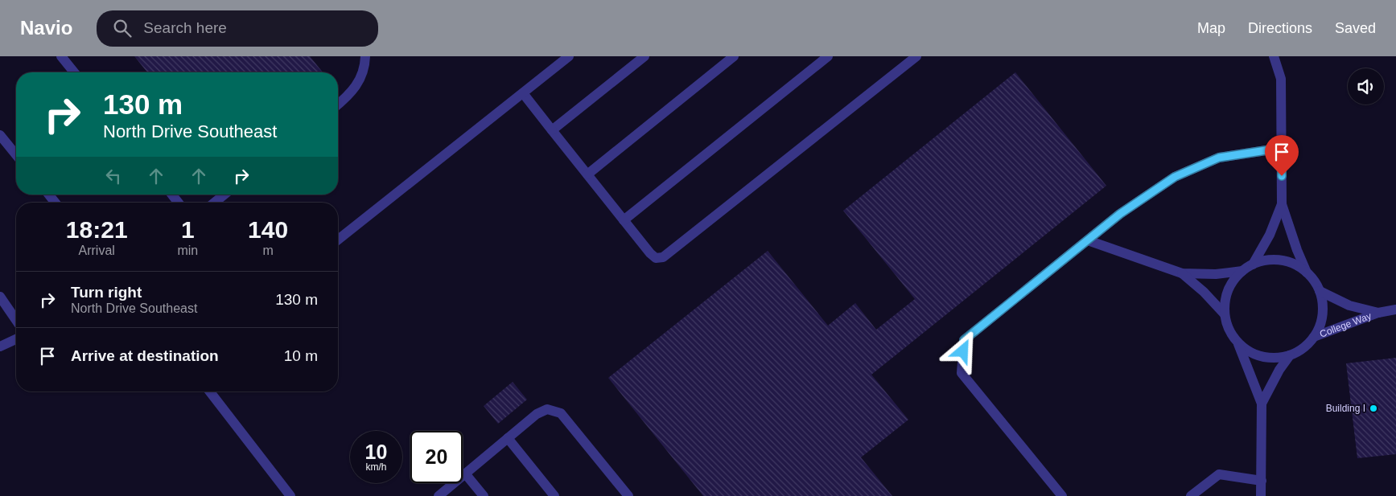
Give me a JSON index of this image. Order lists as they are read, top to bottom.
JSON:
{
  "streets": {
    "street": ["College Way"]
  },
  "places": ["Building I"],
  "page": {
    "header": "Navio",
    "search": "Search here",
    "nav": ["Map", "Directions", "Saved"],
    "turn": ["130 m", "North Drive Southeast"],
    "eta": [
      "18:21",
      "Arrival",
      "1",
      "min",
      "140",
      "m"
    ],
    "list": [
      {
        "name": "Turn right",
        "note": "North Drive Southeast",
        "value": "130 m"
      },
      {
        "name": "Arrive at destination",
        "value": "10 m"
      }
    ],
    "speed": "10 km/h",
    "limit": "20"
  }
}
